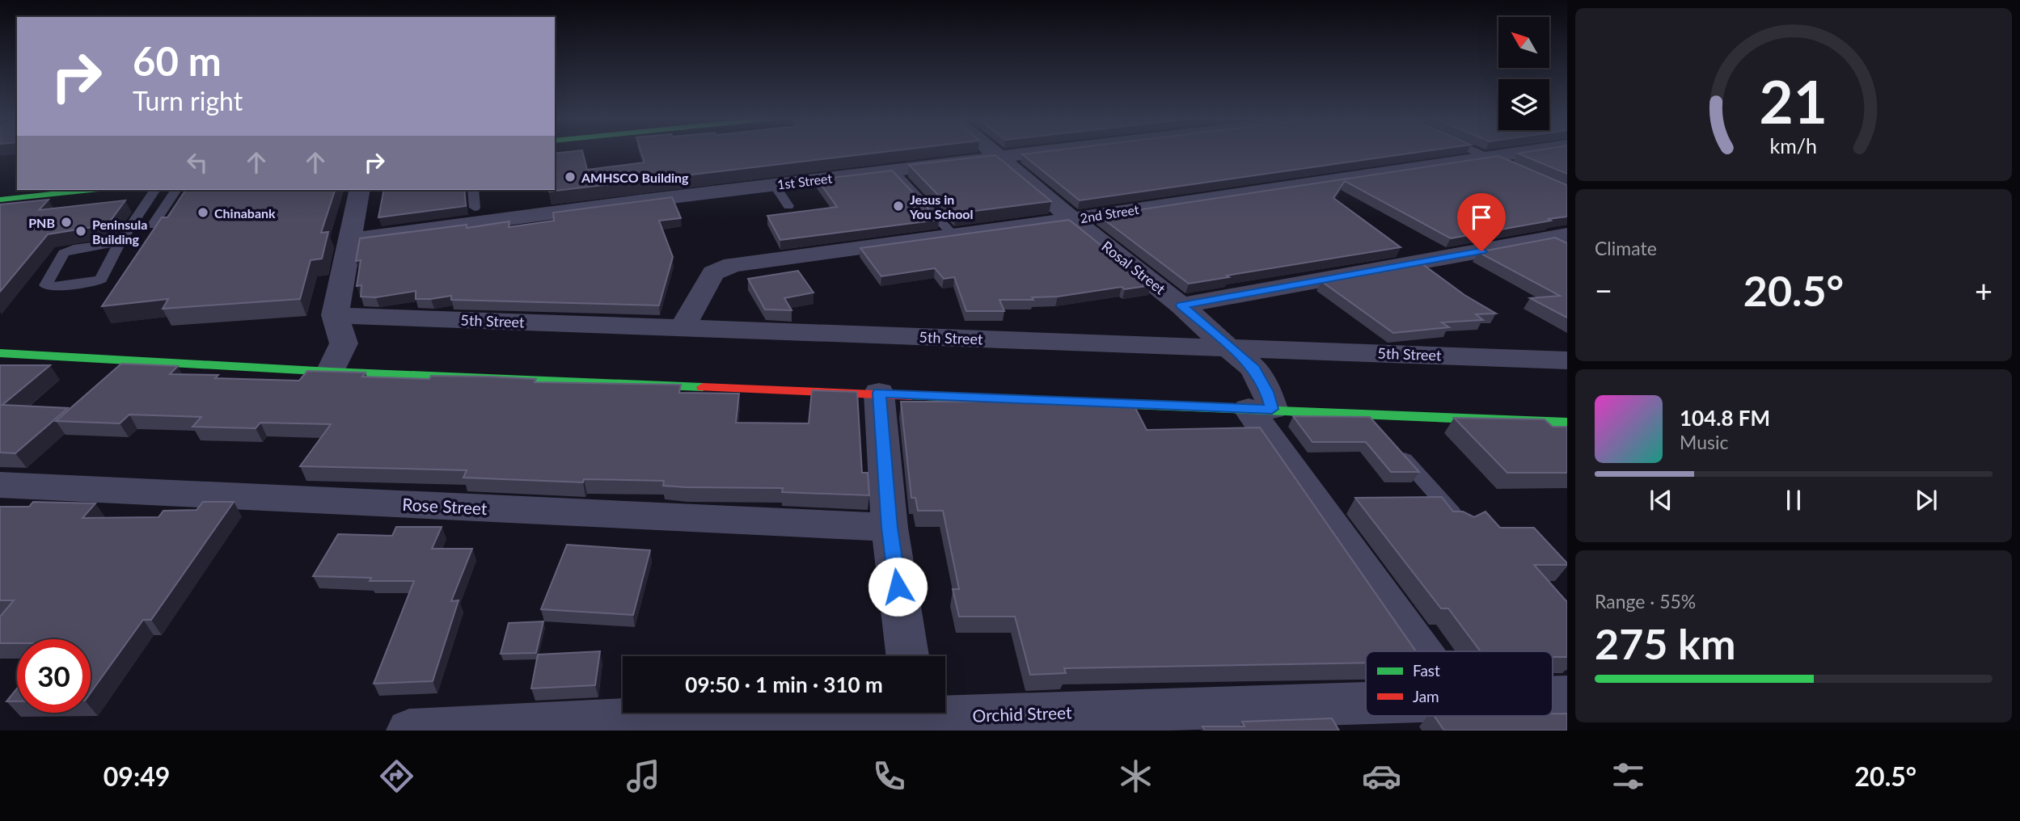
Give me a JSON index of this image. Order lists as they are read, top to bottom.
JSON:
{
  "streets": {
    "street": [
      "1st Street",
      "2nd Street",
      "Rosal Street",
      "5th Street",
      "Rose Street",
      "Orchid Street"
    ]
  },
  "crossings": [
    ["1st Street", "Rosal Street"],
    ["2nd Street", "Rosal Street"],
    ["2nd Street", "5th Street"],
    ["Rosal Street", "5th Street"]
  ],
  "places": [
    "AMHSCO Building",
    "Jesus in You School",
    "Chinabank",
    "PNB",
    "Peninsula Building"
  ],
  "legend": ["Fast", "Jam"],
  "north": "top left",
  "page": {
    "turn": ["60 m", "Turn right"],
    "tile": [
      "Climate",
      ["Range · 55%", "275 km"]
    ],
    "heat": ["−", "20.5°", "+"],
    "song": ["104.8 FM", "Music"],
    "limit": "30",
    "trip": "09:50 · 1 min · 310 m",
    "tabs": ["09:49", "20.5°"],
    "gauge": ["21", "km/h"]
  }
}
